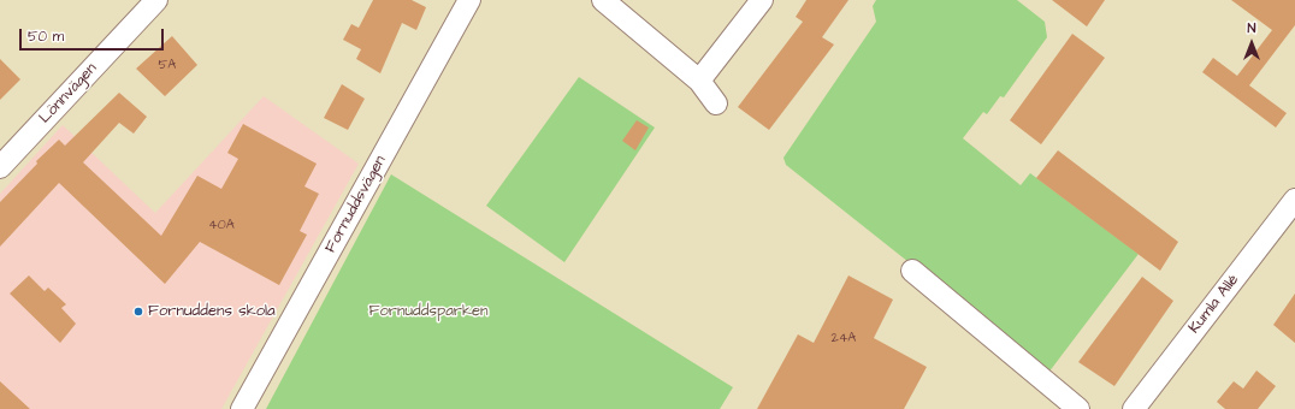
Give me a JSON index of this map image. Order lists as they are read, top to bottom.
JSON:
{
  "streets": {
    "street": ["Lönnvägen", "Fornuddsvägen", "Kumla Allé"]
  },
  "parks": ["Fornuddsparken"],
  "places": ["Fornuddens skola"],
  "house_numbers": ["5A", "40A", "24A"],
  "scale_bar": "50 m",
  "north": "top"
}
